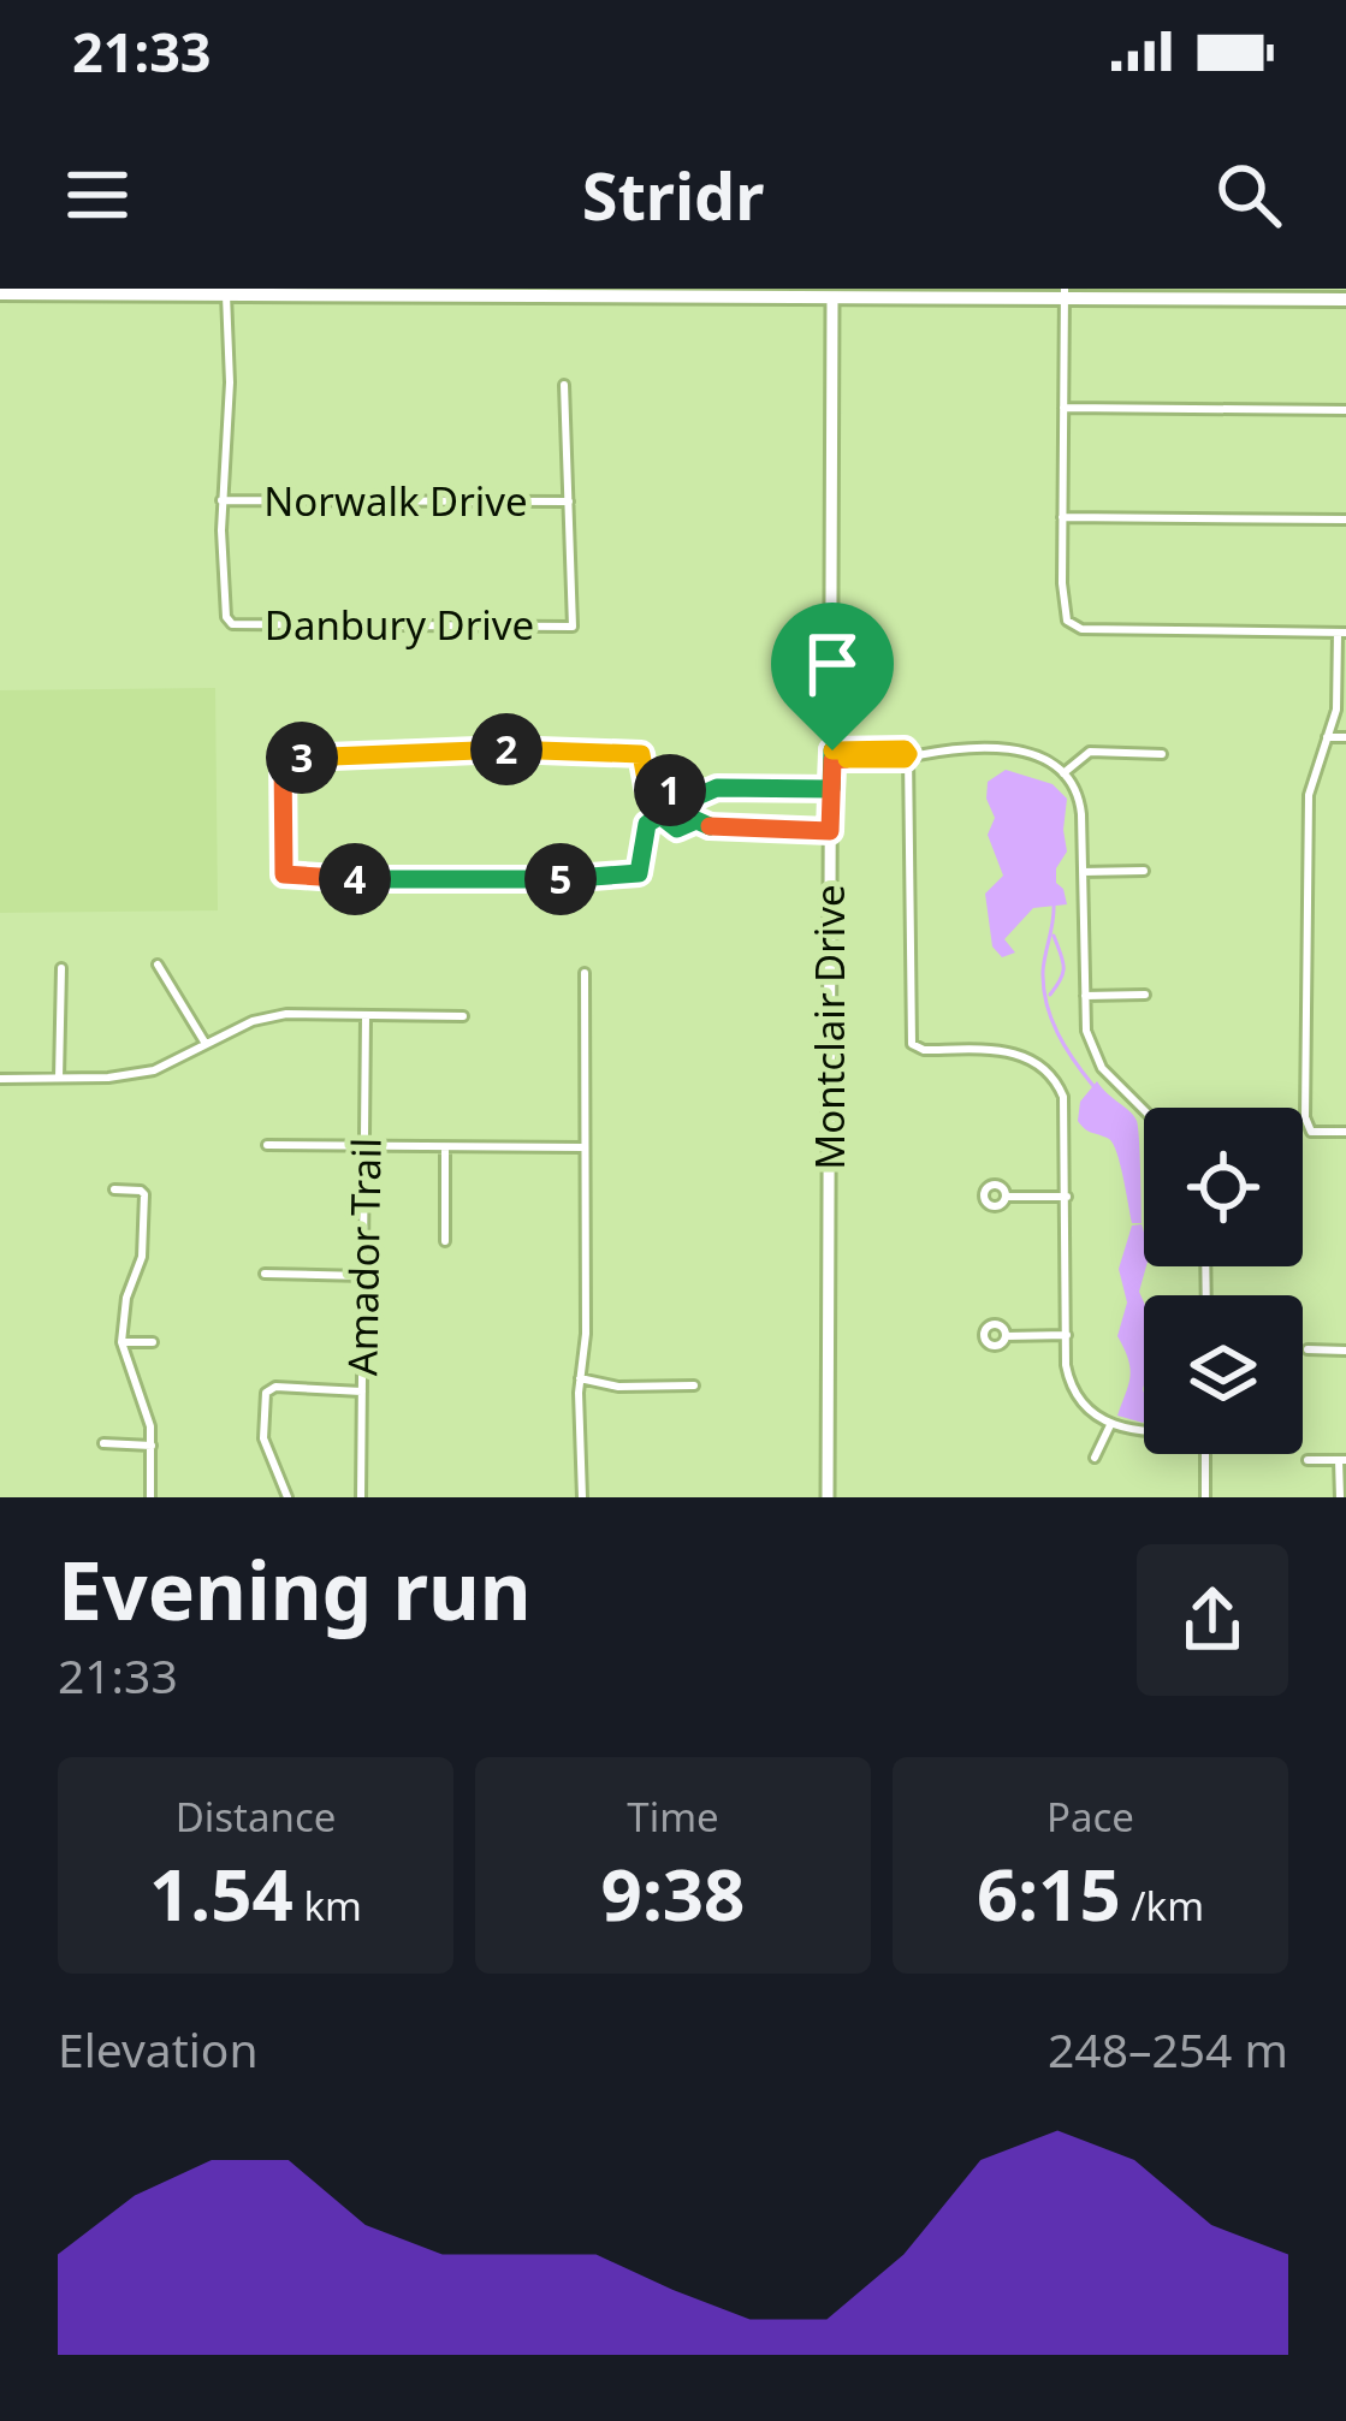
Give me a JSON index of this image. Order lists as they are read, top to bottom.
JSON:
{
  "streets": {
    "street": [
      "Norwalk Drive",
      "Danbury Drive",
      "Montclair Drive",
      "Amador Trail"
    ]
  },
  "crossings": [
    ["Norwalk Drive", "Danbury Drive"]
  ],
  "page": {
    "status": "21:33",
    "header": "Stridr",
    "pins": [
      "2",
      "3",
      "1",
      "4",
      "5"
    ],
    "heading": ["Evening run", "21:33"],
    "stats": [
      ["Distance", "1.54 km"],
      ["Time", "9:38"],
      ["Pace", "6:15 /km"]
    ],
    "chart": ["Elevation", "248–254 m"]
  }
}
